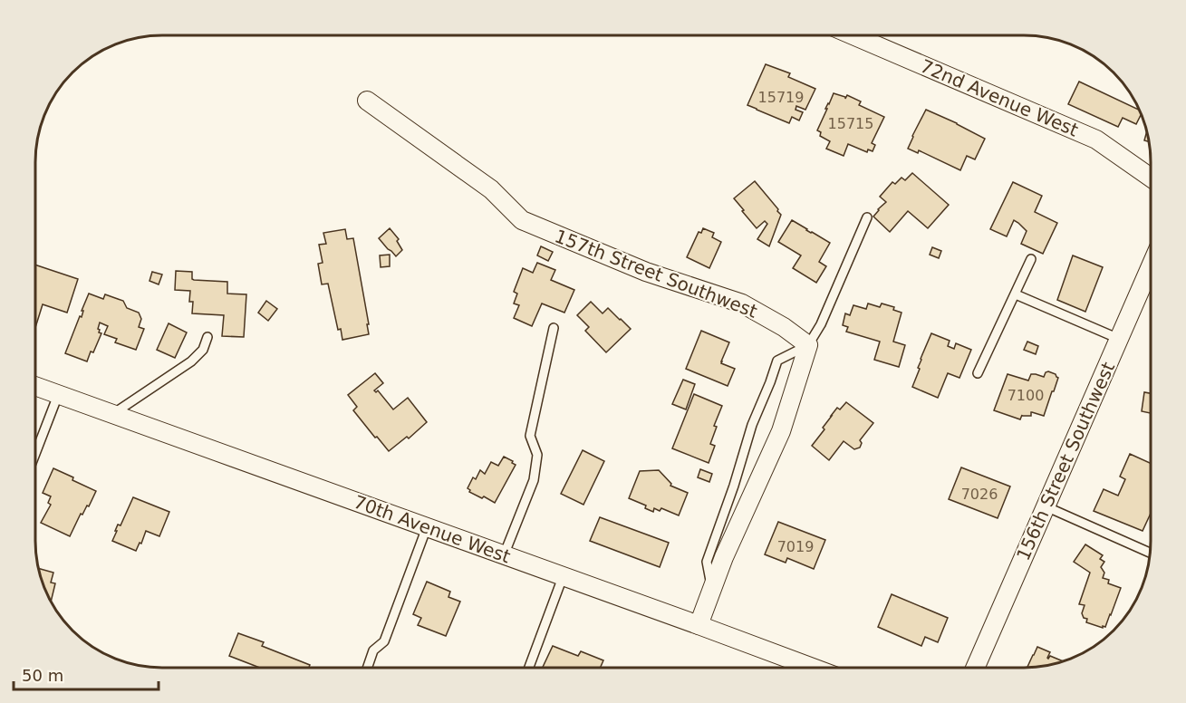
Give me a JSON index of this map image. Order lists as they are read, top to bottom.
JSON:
{
  "streets": {
    "street": [
      "72nd Avenue West",
      "157th Street Southwest",
      "156th Street Southwest",
      "70th Avenue West"
    ]
  },
  "house_numbers": [
    "15719",
    "15715",
    "7100",
    "7026",
    "7019"
  ],
  "scale_bar": "50 m"
}
